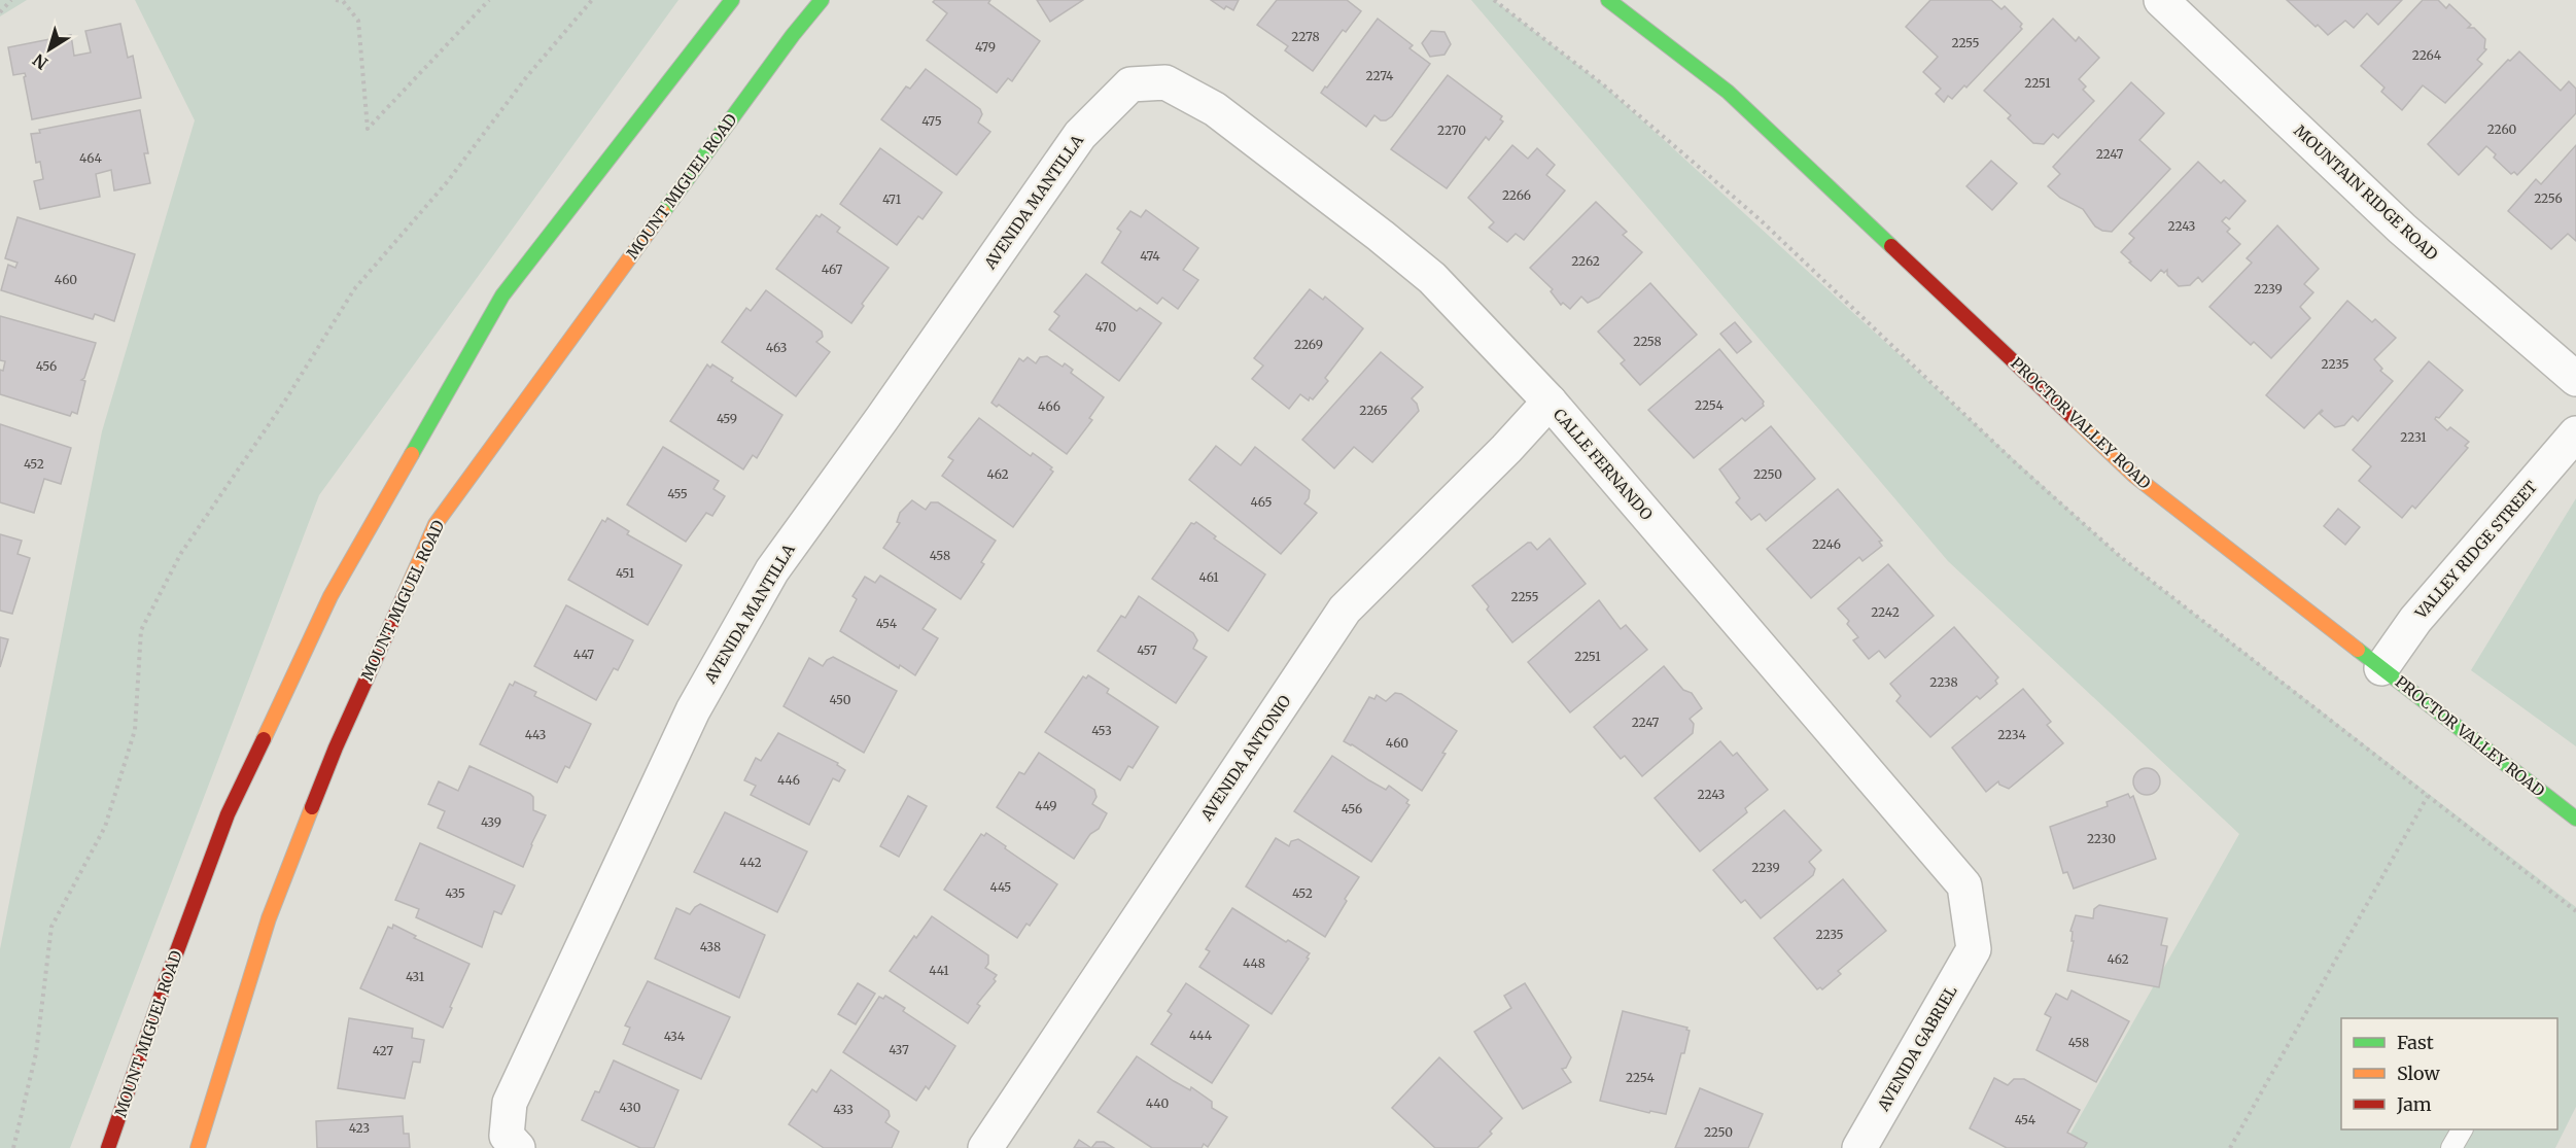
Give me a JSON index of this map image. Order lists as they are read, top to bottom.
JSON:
{
  "streets": {
    "street": [
      "MOUNT MIGUEL ROAD",
      "MOUNTAIN RIDGE ROAD",
      "AVENIDA MANTILLA",
      "PROCTOR VALLEY ROAD",
      "CALLE FERNANDO",
      "VALLEY RIDGE STREET",
      "AVENIDA ANTONIO",
      "AVENIDA GABRIEL"
    ]
  },
  "crossings": [
    ["AVENIDA MANTILLA", "CALLE FERNANDO"],
    ["PROCTOR VALLEY ROAD", "VALLEY RIDGE STREET"],
    ["CALLE FERNANDO", "AVENIDA ANTONIO"],
    ["CALLE FERNANDO", "AVENIDA GABRIEL"]
  ],
  "house_numbers": [
    "2278",
    "2255",
    "479",
    "2264",
    "2274",
    "2251",
    "475",
    "2260",
    "2270",
    "2247",
    "464",
    "2266",
    "2256",
    "471",
    "2243",
    "474",
    "2262",
    "467",
    "460",
    "2239",
    "470",
    "2258",
    "2269",
    "463",
    "2235",
    "456",
    "2254",
    "466",
    "2265",
    "459",
    "2231",
    "452",
    "462",
    "2250",
    "455",
    "465",
    "2246",
    "458",
    "451",
    "461",
    "2255",
    "2242",
    "454",
    "457",
    "447",
    "2251",
    "2238",
    "450",
    "2247",
    "453",
    "443",
    "2234",
    "460",
    "446",
    "2243",
    "449",
    "456",
    "439",
    "2230",
    "442",
    "2239",
    "445",
    "435",
    "452",
    "2235",
    "438",
    "462",
    "448",
    "441",
    "431",
    "444",
    "434",
    "458",
    "437",
    "427",
    "2254",
    "440",
    "430",
    "433",
    "454",
    "423",
    "2250"
  ],
  "legend": ["Fast", "Slow", "Jam"],
  "north": "bottom left"
}
